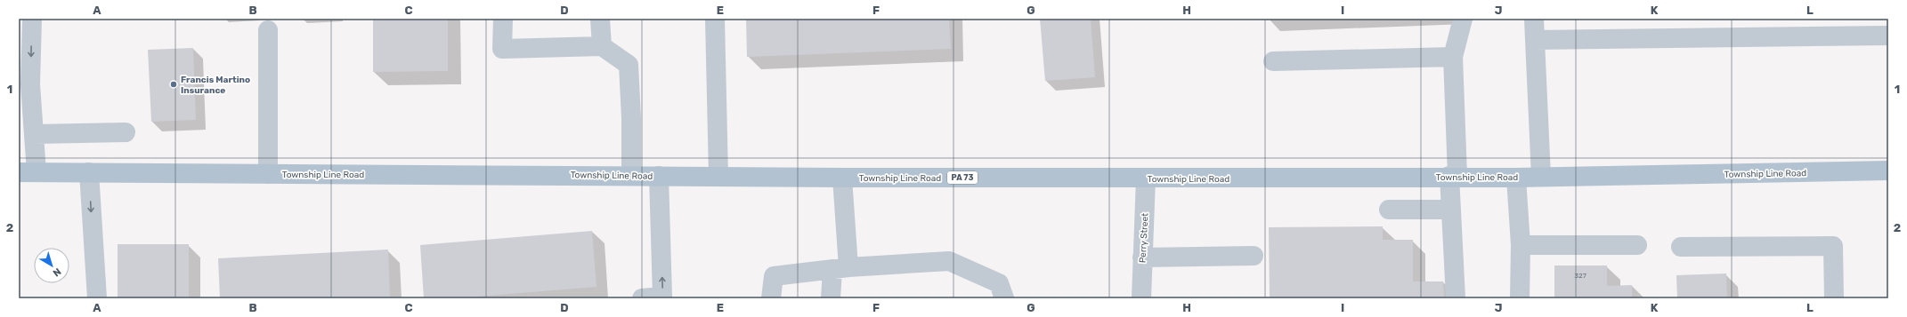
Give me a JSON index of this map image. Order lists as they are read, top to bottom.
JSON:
{
  "streets": {
    "main road": ["Township Line Road", "PA 73"],
    "street": ["Perry Street"]
  },
  "crossings": [
    ["Township Line Road", "Perry Street"]
  ],
  "places": ["Francis Martino Insurance"],
  "house_numbers": ["327"],
  "north": "bottom right",
  "grid": {
    "columns": [
      "A",
      "B",
      "C",
      "D",
      "E",
      "F",
      "G",
      "H",
      "I",
      "J",
      "K",
      "L"
    ],
    "rows": ["1", "2"]
  }
}
